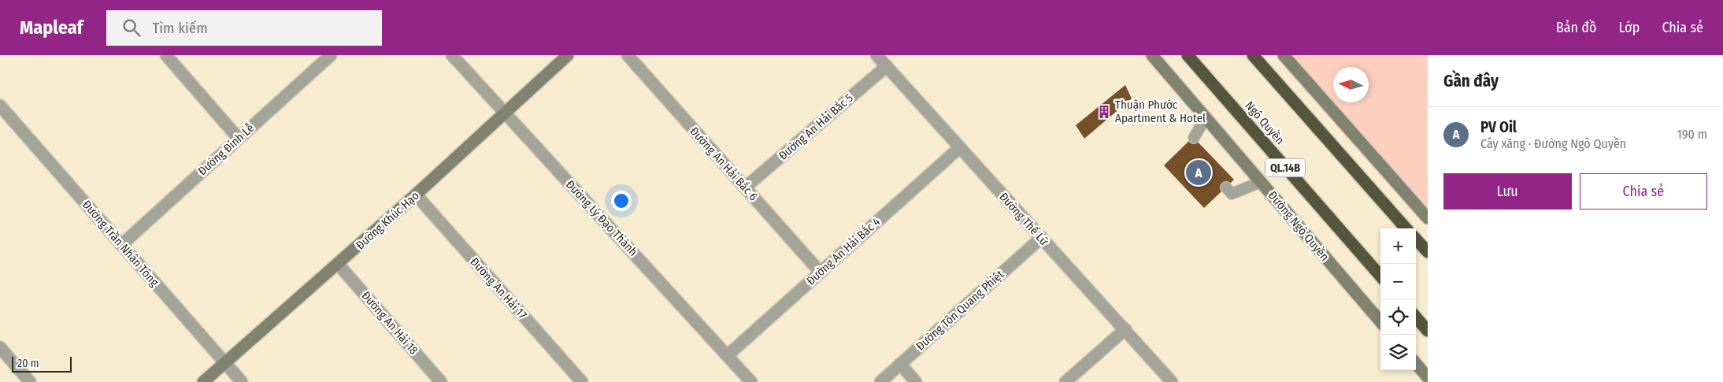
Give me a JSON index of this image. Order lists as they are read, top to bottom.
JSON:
{
  "streets": {
    "highway": ["Ngô Quyền", "QL.14B"],
    "street": [
      "Đường An Hải Bắc 5",
      "Đường Đinh Lễ",
      "Đường An Hải Bắc 6",
      "Đường Lý Đạo Thành",
      "Đường Thế Lữ",
      "Đường Khúc Hạo",
      "Đường Ngô Quyền",
      "Đường Trần Nhân Tông",
      "Đường An Hải Bắc 4",
      "Đường An Hải 17",
      "Đường Tôn Quang Phiệt",
      "Đường An Hải 18"
    ]
  },
  "crossings": [
    ["Đường An Hải Bắc 5", "Đường An Hải Bắc 6"],
    ["Đường An Hải Bắc 5", "Đường Thế Lữ"],
    ["Đường Đinh Lễ", "Đường Trần Nhân Tông"],
    ["Đường An Hải Bắc 6", "Đường An Hải Bắc 4"],
    ["Đường Lý Đạo Thành", "Đường Khúc Hạo"],
    ["Đường Lý Đạo Thành", "Đường An Hải Bắc 4"],
    ["Đường Thế Lữ", "Đường An Hải Bắc 4"],
    ["Đường Thế Lữ", "Đường Tôn Quang Phiệt"],
    ["Đường Khúc Hạo", "Đường Trần Nhân Tông"],
    ["Đường Khúc Hạo", "Đường An Hải 17"],
    ["Đường Khúc Hạo", "Đường An Hải 18"]
  ],
  "places": {
    "building": ["Thuận Phước Apartment & Hotel"]
  },
  "scale_bar": "20 m",
  "north": "left",
  "page": {
    "header": "Mapleaf",
    "search": "Tìm kiếm",
    "nav": ["Bản đồ", "Lớp", "Chia sẻ"],
    "heading": "Gần đây",
    "list": [
      {
        "mark": "A",
        "name": "PV Oil",
        "note": "Cây xăng · Đường Ngô Quyền",
        "value": "190 m"
      }
    ],
    "pins": "A",
    "buttons": ["Lưu", "Chia sẻ"],
    "map_buttons": ["+", "−"],
    "scale": "20 m"
  }
}
